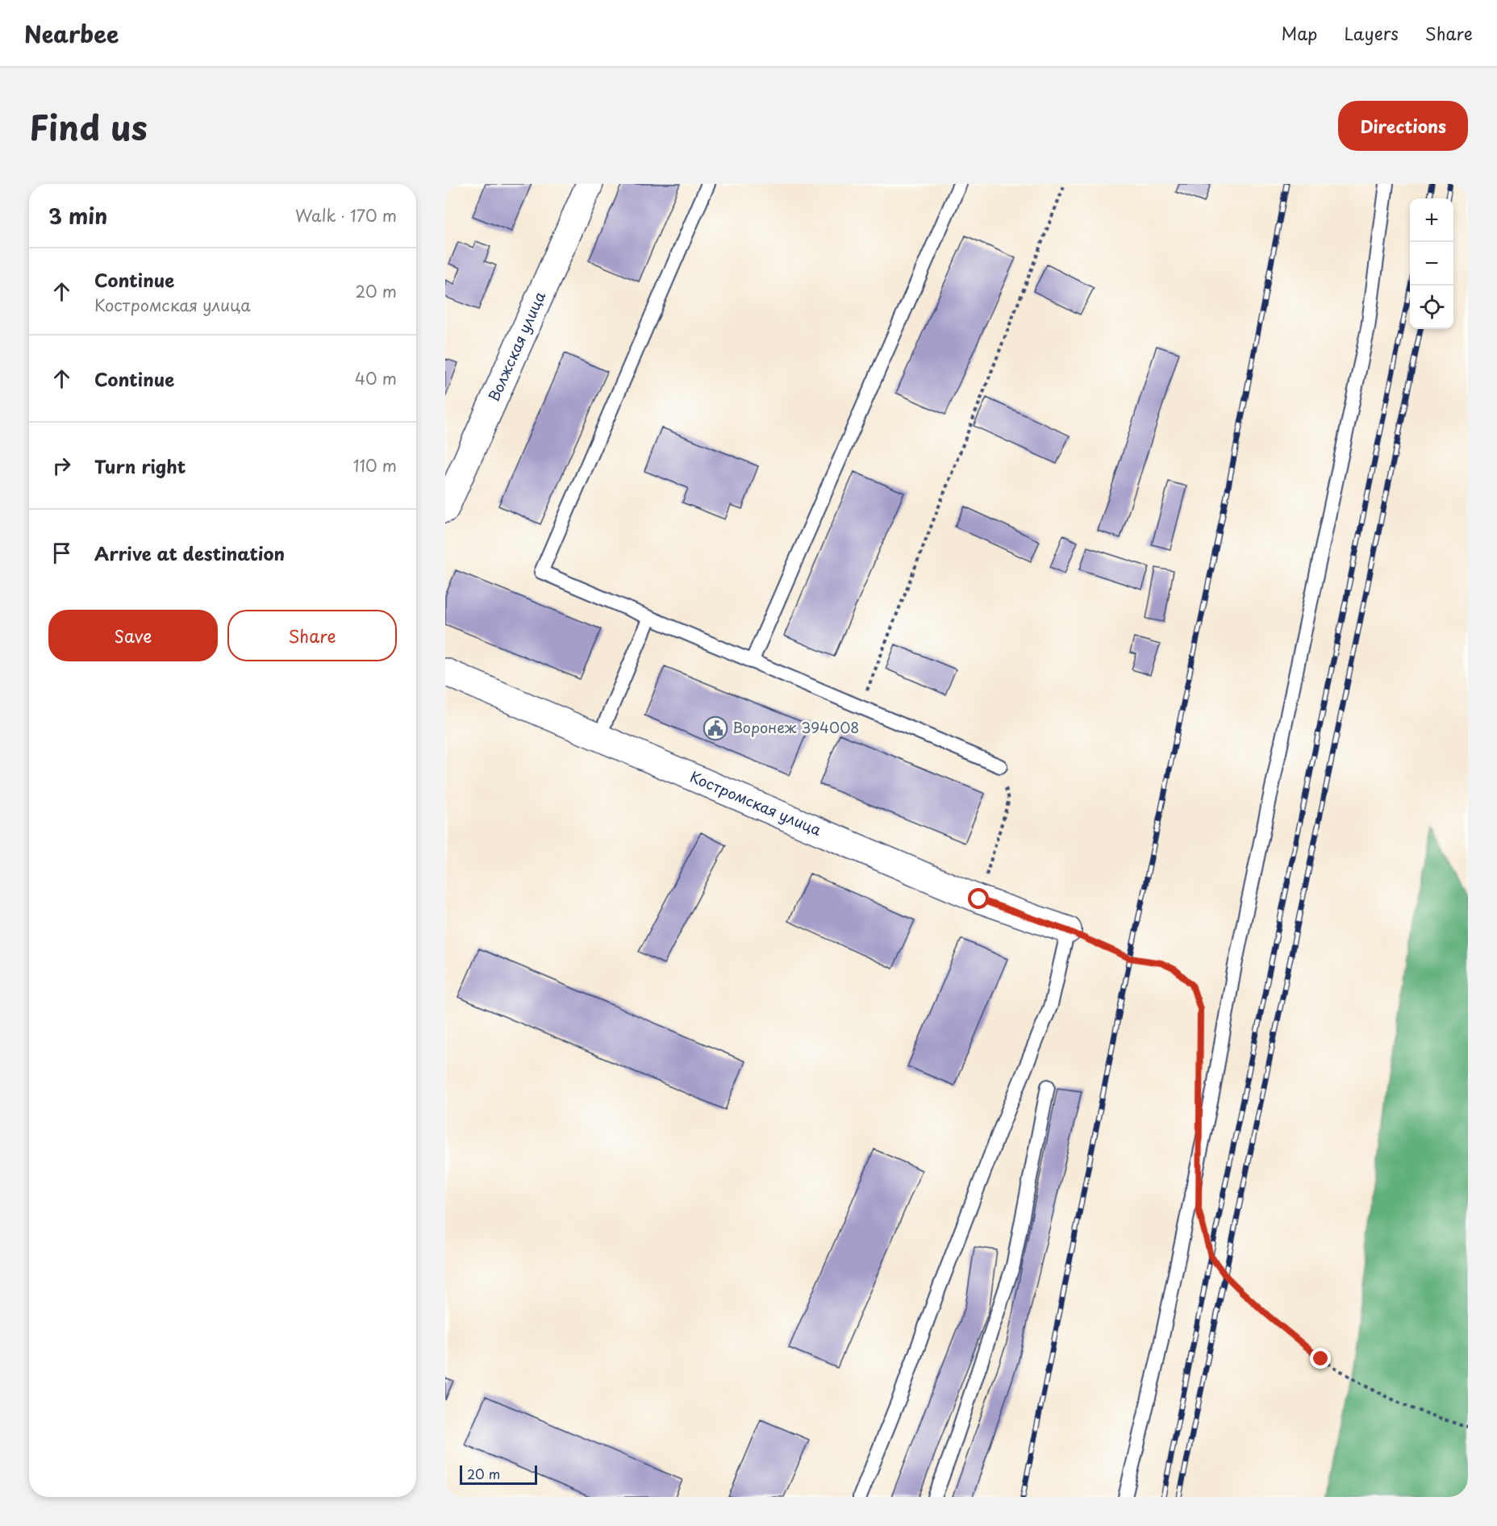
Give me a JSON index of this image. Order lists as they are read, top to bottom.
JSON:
{
  "streets": {
    "street": ["Волжская улица", "Костромская улица"]
  },
  "places": {
    "public building": ["Воронеж 394008"]
  },
  "scale_bar": "20 m",
  "page": {
    "header": "Nearbee",
    "nav": ["Map", "Layers", "Share"],
    "title": "Find us",
    "buttons": [
      "Directions",
      ["Save", "Share"]
    ],
    "heading": ["3 min", "Walk · 170 m"],
    "map_buttons": ["+", "−"],
    "list": [
      ["Continue", "Костромская улица", "20 m"],
      ["Continue", "40 m"],
      ["Turn right", "110 m"],
      "Arrive at destination"
    ],
    "scale": "20 m"
  }
}
